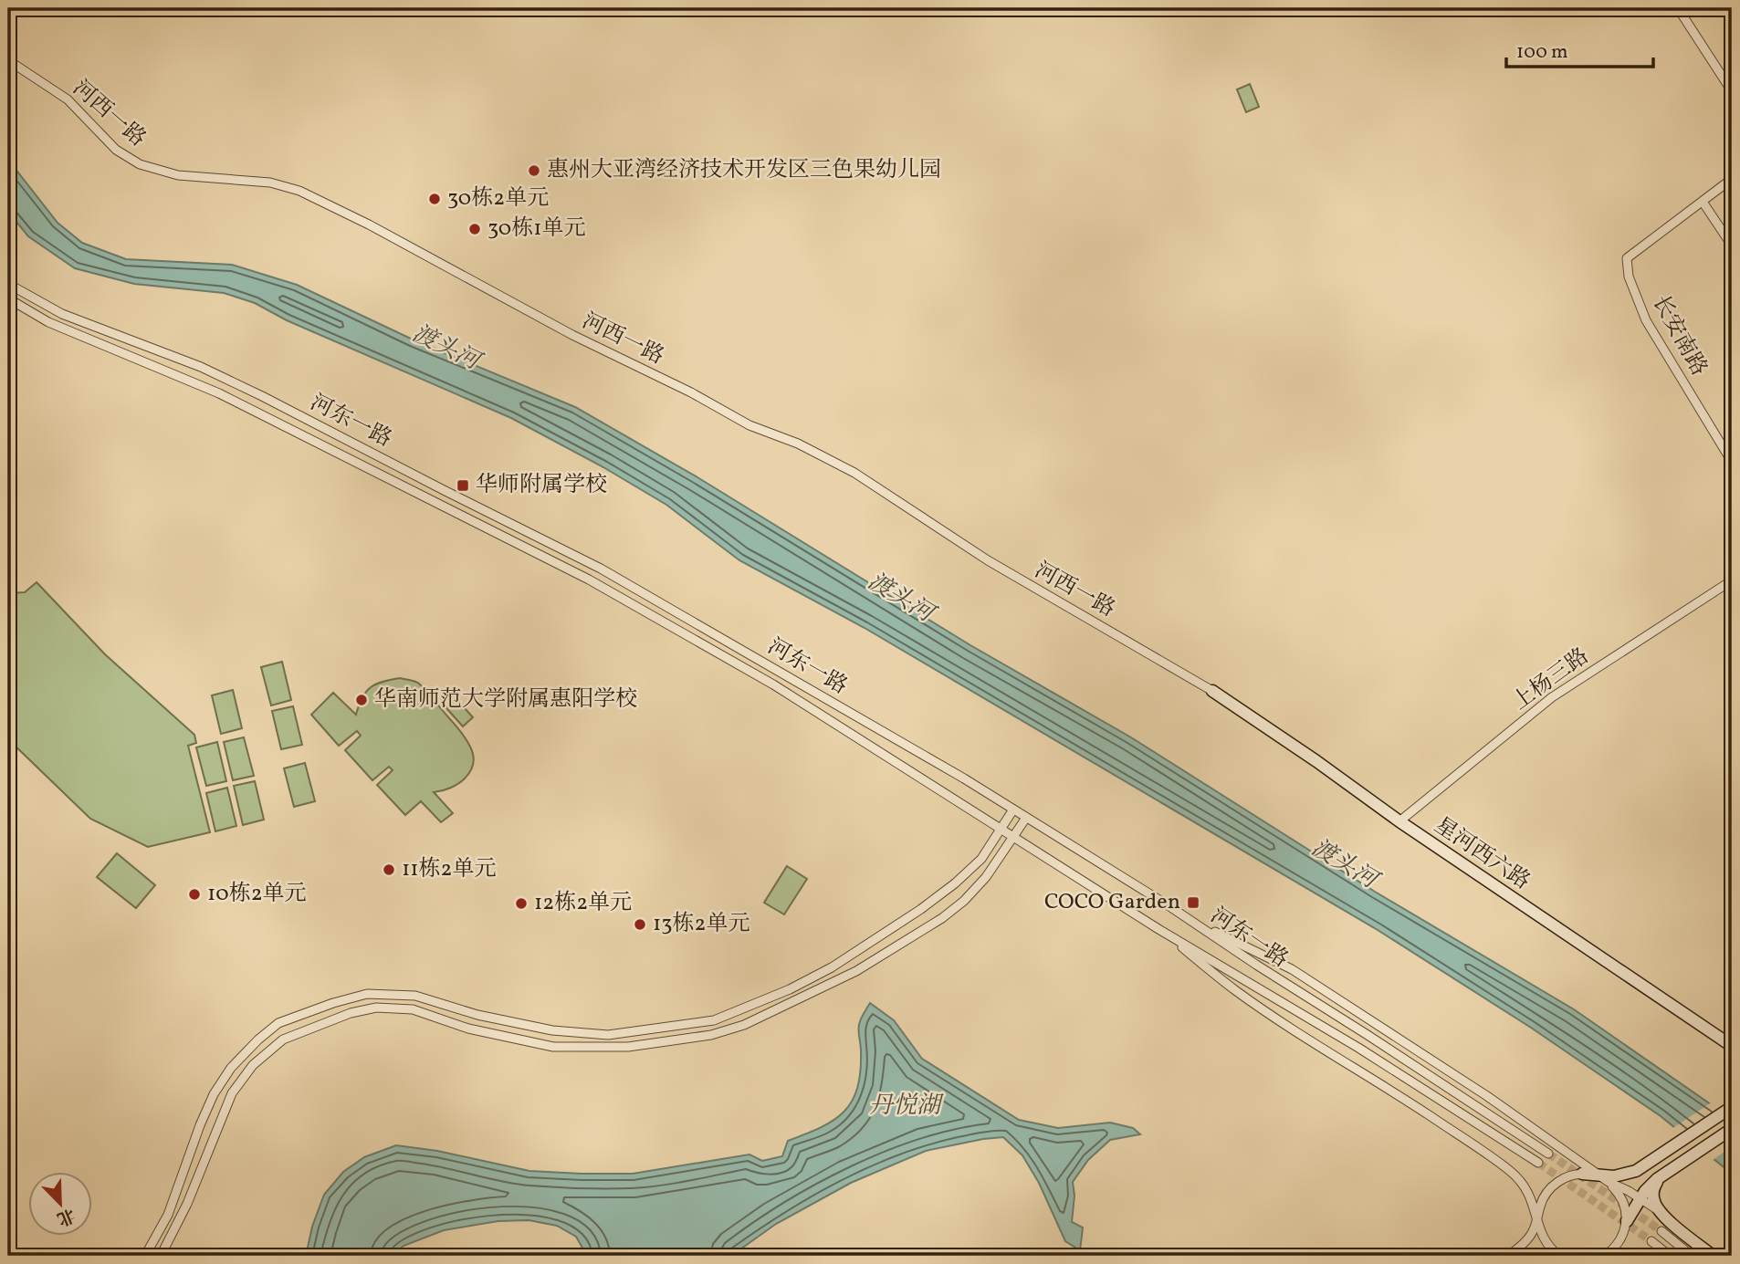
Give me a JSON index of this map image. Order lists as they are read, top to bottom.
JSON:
{
  "streets": {
    "street": [
      "河西一路",
      "长安南路",
      "河东一路",
      "上杨三路",
      "星河西六路"
    ]
  },
  "crossings": [
    ["河西一路", "星河西六路"],
    ["上杨三路", "星河西六路"]
  ],
  "water": ["渡头河", "丹悦湖"],
  "places": {
    "other": [
      "惠州大亚湾经济技术开发区三色果幼儿园",
      "30栋2单元",
      "30栋1单元",
      "华南师范大学附属惠阳学校",
      "11栋2单元",
      "10栋2单元",
      "12栋2单元",
      "13栋2单元"
    ],
    "transit": ["华师附属学校", "COCO Garden"]
  },
  "scale_bar": "100 m",
  "north": "bottom right"
}
